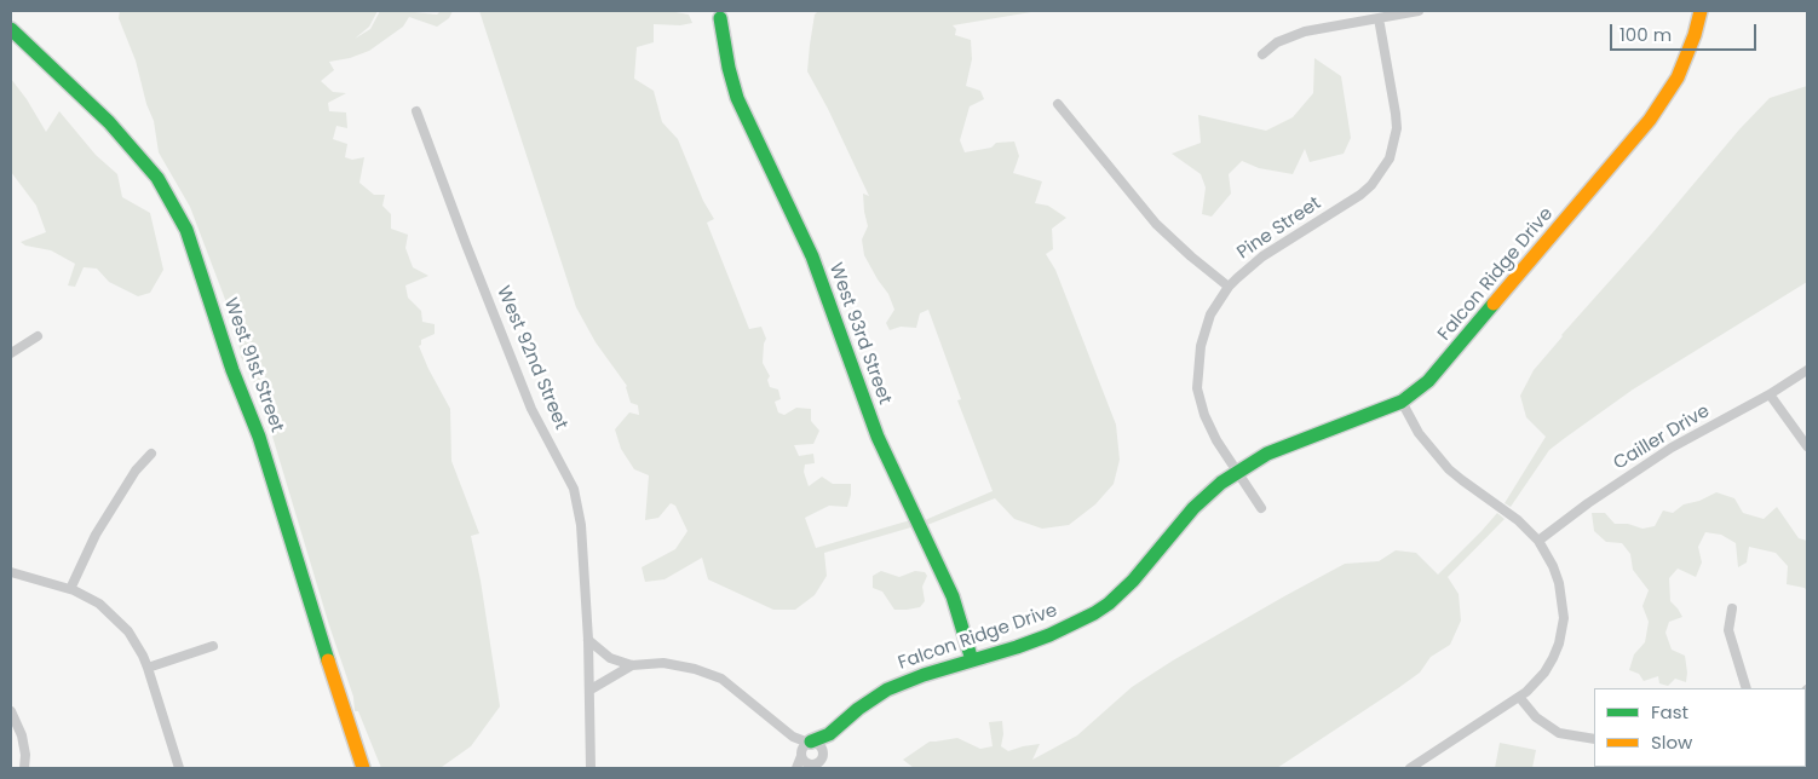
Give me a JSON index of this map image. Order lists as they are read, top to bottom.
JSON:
{
  "streets": {
    "street": [
      "Pine Street",
      "Falcon Ridge Drive",
      "West 93rd Street",
      "West 92nd Street",
      "West 91st Street",
      "Cailler Drive"
    ]
  },
  "crossings": [
    ["Pine Street", "Falcon Ridge Drive"],
    ["Falcon Ridge Drive", "West 93rd Street"]
  ],
  "legend": ["Fast", "Slow"],
  "scale_bar": "100 m"
}
